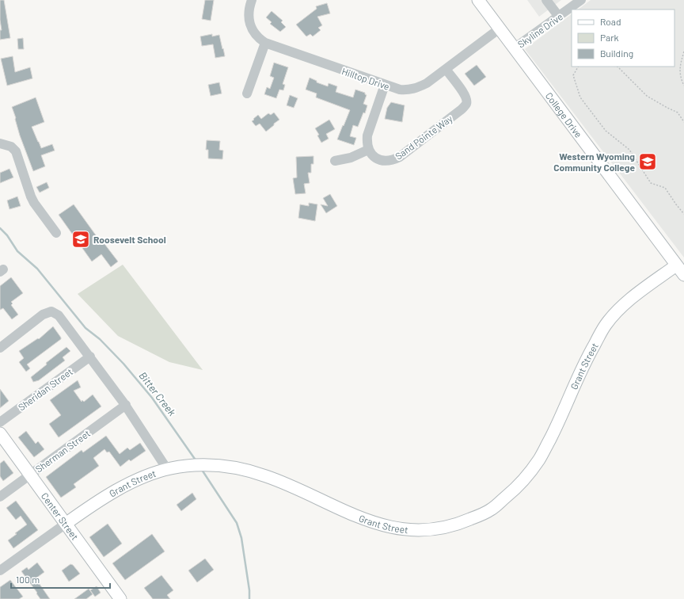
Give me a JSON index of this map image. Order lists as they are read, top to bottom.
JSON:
{
  "streets": {
    "main road": ["College Drive", "Grant Street", "Center Street"],
    "street": [
      "Skyline Drive",
      "Hilltop Drive",
      "Sand Pointe Way",
      "Sheridan Street",
      "Sherman Street"
    ]
  },
  "crossings": [
    ["Skyline Drive", "College Drive"],
    ["Hilltop Drive", "College Drive"],
    ["Hilltop Drive", "Sand Pointe Way"],
    ["College Drive", "Grant Street"],
    ["Grant Street", "Center Street"],
    ["Sherman Street", "Center Street"]
  ],
  "water": ["Bitter Creek"],
  "places": {
    "school or university": ["Western Wyoming Community College", "Roosevelt School"]
  },
  "legend": ["Road", "Park", "Building"],
  "scale_bar": "100 m"
}
